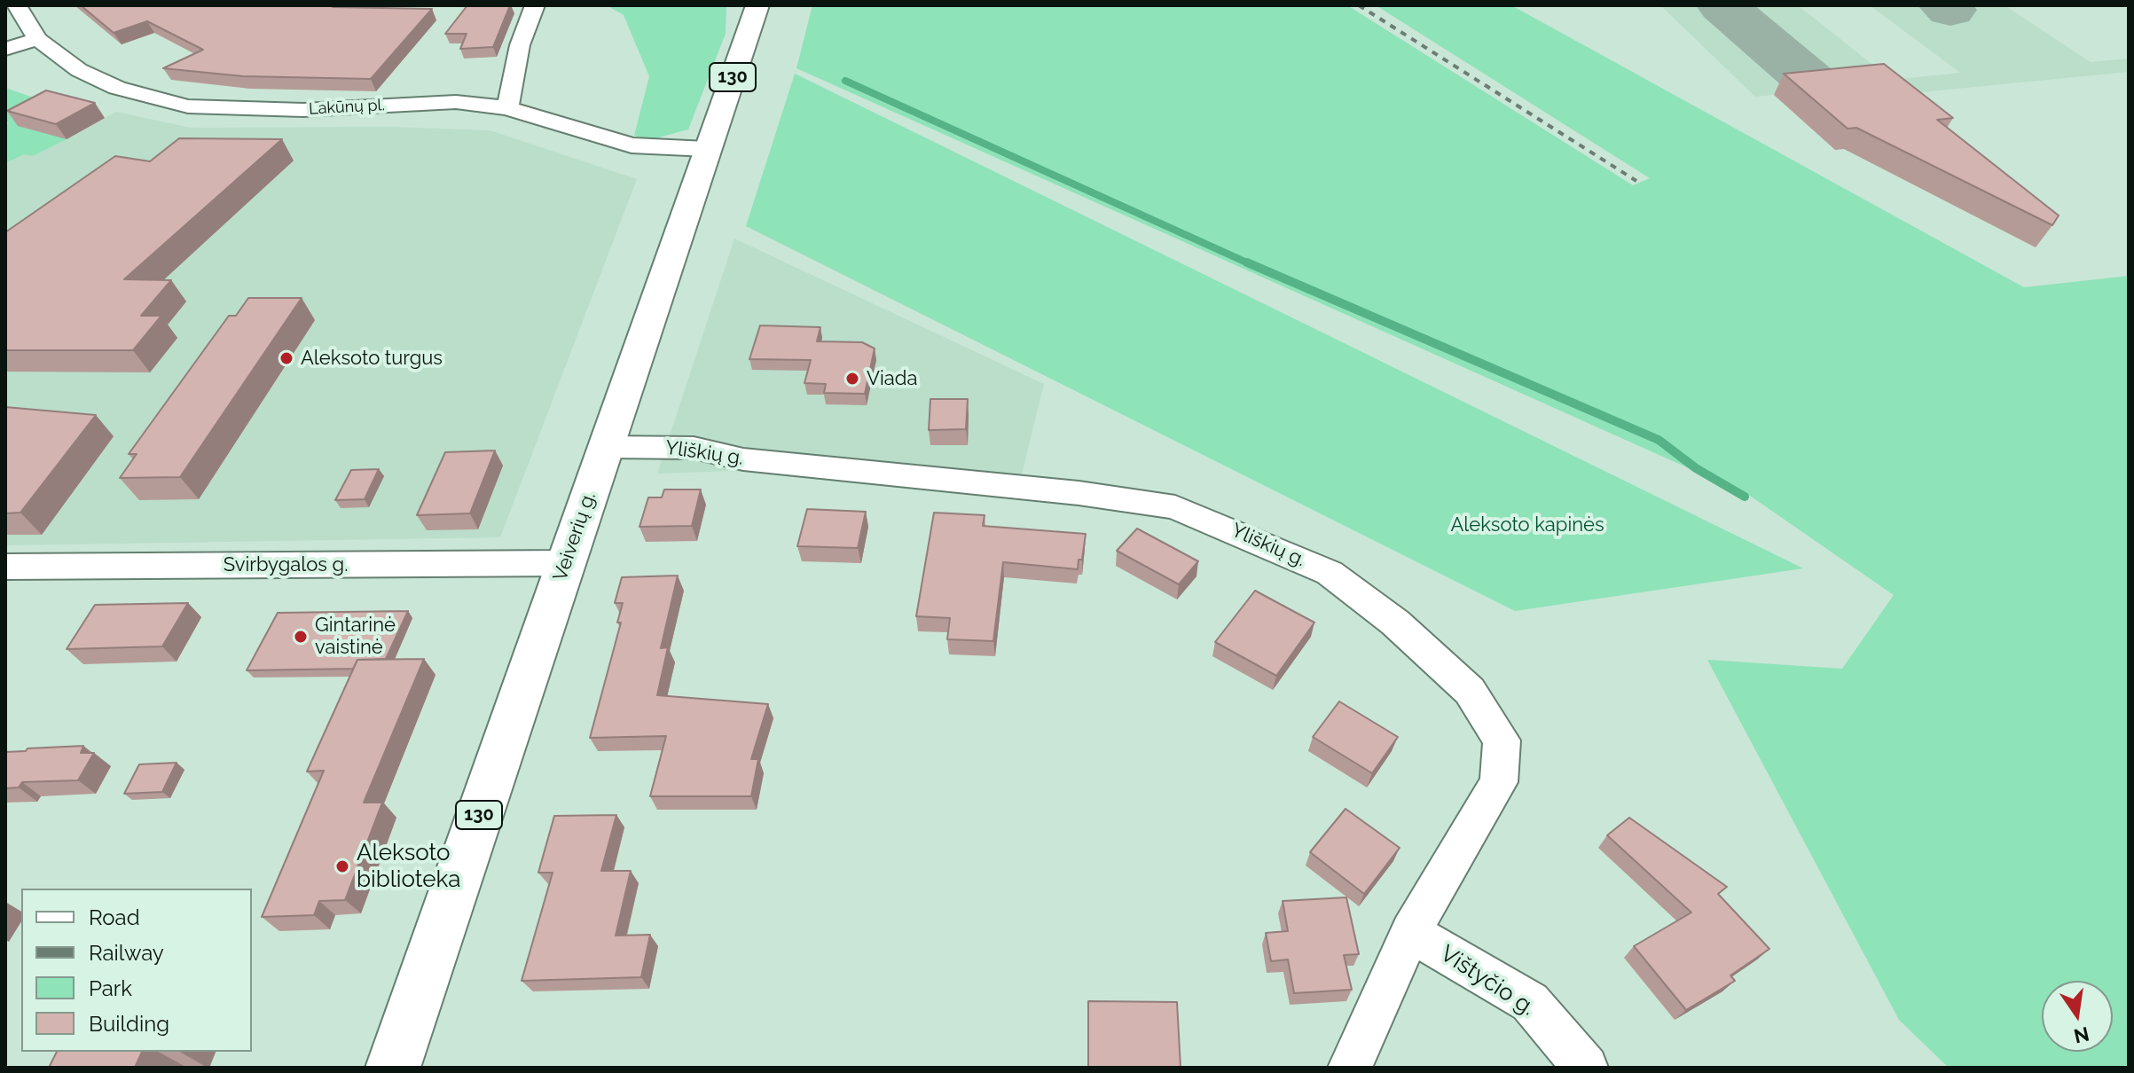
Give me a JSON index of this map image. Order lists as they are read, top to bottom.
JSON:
{
  "streets": {
    "main road": ["130", "Veiverių g."],
    "street": [
      "Lakūnų pl.",
      "Yliškių g.",
      "Svirbygalos g.",
      "Vištyčio g."
    ]
  },
  "crossings": [
    ["Lakūnų pl.", "Veiverių g."],
    ["Yliškių g.", "Veiverių g."],
    ["Yliškių g.", "Vištyčio g."],
    ["Veiverių g.", "Svirbygalos g."]
  ],
  "parks": ["Aleksoto kapinės"],
  "places": [
    "Aleksoto turgus",
    "Viada",
    "Gintarinė vaistinė",
    "Aleksoto biblioteka"
  ],
  "legend": [
    "Road",
    "Railway",
    "Park",
    "Building"
  ],
  "north": "bottom"
}
